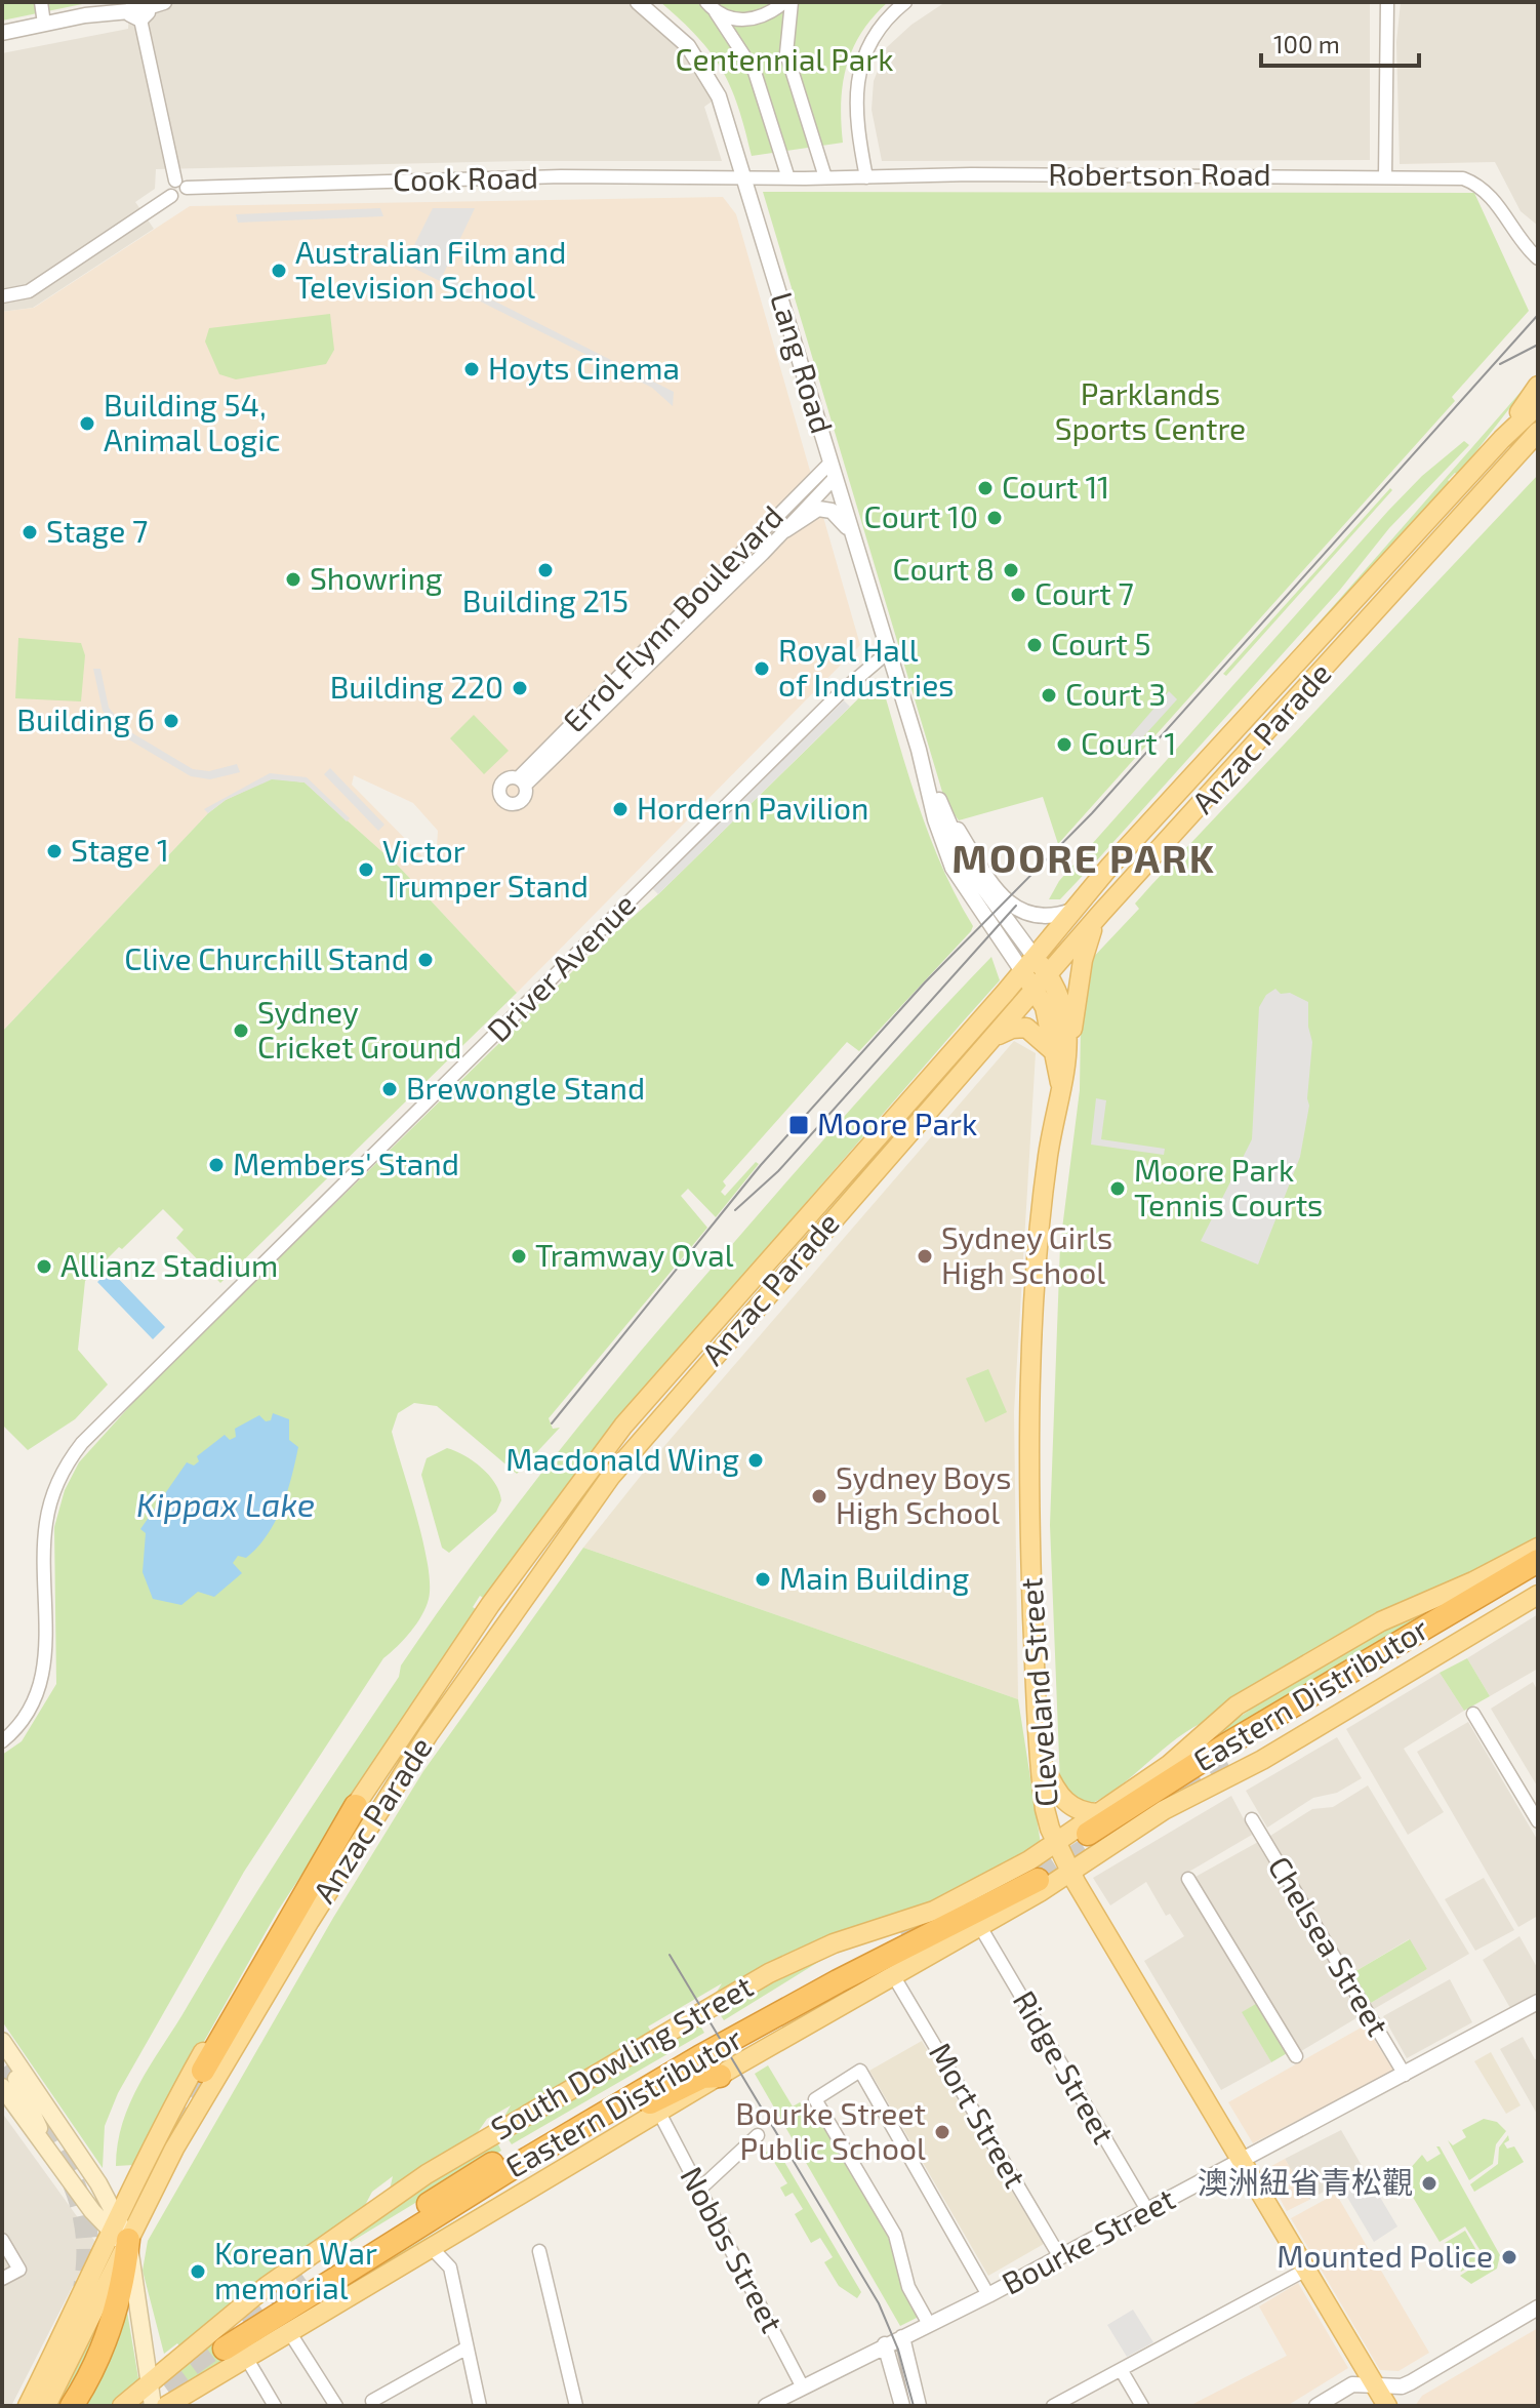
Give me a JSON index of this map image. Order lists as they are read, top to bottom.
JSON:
{
  "streets": {
    "highway": ["Eastern Distributor"],
    "main road": ["Anzac Parade", "Cleveland Street", "South Dowling Street"],
    "street": [
      "Robertson Road",
      "Cook Road",
      "Lang Road",
      "Errol Flynn Boulevard",
      "Driver Avenue",
      "Chelsea Street",
      "Ridge Street",
      "Mort Street",
      "Bourke Street",
      "Nobbs Street"
    ]
  },
  "crossings": [
    ["Robertson Road", "Cook Road"],
    ["Robertson Road", "Lang Road"],
    ["Cook Road", "Lang Road"],
    ["Lang Road", "Errol Flynn Boulevard"],
    ["Lang Road", "Anzac Parade"],
    ["Lang Road", "Driver Avenue"],
    ["Lang Road", "Cleveland Street"],
    ["Anzac Parade", "Cleveland Street"],
    ["Cleveland Street", "South Dowling Street"],
    ["Cleveland Street", "Bourke Street"],
    ["Eastern Distributor", "South Dowling Street"],
    ["Chelsea Street", "Bourke Street"],
    ["South Dowling Street", "Ridge Street"],
    ["South Dowling Street", "Mort Street"],
    ["South Dowling Street", "Nobbs Street"],
    ["Ridge Street", "Bourke Street"],
    ["Mort Street", "Bourke Street"],
    ["Bourke Street", "Nobbs Street"]
  ],
  "districts": ["MOORE PARK"],
  "water": ["Kippax Lake"],
  "parks": ["Centennial Park", "Parklands Sports Centre"],
  "places": {
    "other": [
      "Australian Film and Television School",
      "Hoyts Cinema",
      "Building 54, Animal Logic",
      "Court 11",
      "Court 10",
      "Stage 7",
      "Building 215",
      "Court 8",
      "Showring",
      "Court 7",
      "Court 5",
      "Royal Hall of Industries",
      "Building 220",
      "Court 3",
      "Building 6",
      "Court 1",
      "Hordern Pavilion",
      "Stage 1",
      "Victor Trumper Stand",
      "Clive Churchill Stand",
      "Sydney Cricket Ground",
      "Brewongle Stand",
      "Members' Stand",
      "Moore Park Tennis Courts",
      "Tramway Oval",
      "Sydney Girls High School",
      "Allianz Stadium",
      "Macdonald Wing",
      "Sydney Boys High School",
      "Main Building",
      "Bourke Street Public School",
      "澳洲紐省青松觀",
      "Mounted Police",
      "Korean War memorial"
    ],
    "transit": ["Moore Park"]
  },
  "scale_bar": "100 m"
}
